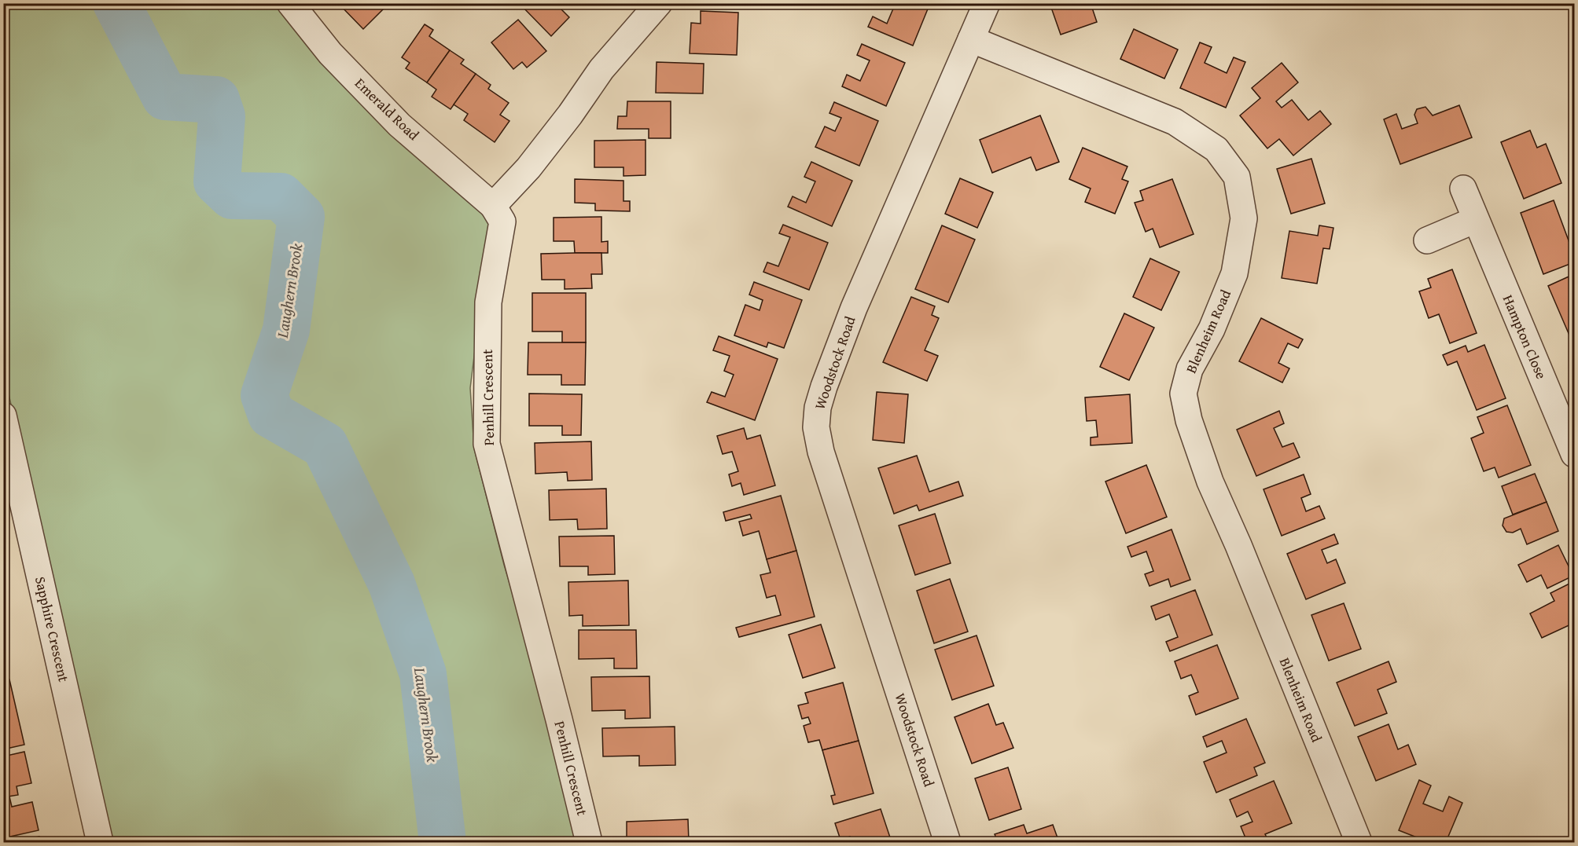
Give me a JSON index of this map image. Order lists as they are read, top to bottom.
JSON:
{
  "streets": {
    "street": [
      "Emerald Road",
      "Blenheim Road",
      "Hampton Close",
      "Woodstock Road",
      "Penhill Crescent",
      "Sapphire Crescent"
    ]
  },
  "crossings": [
    ["Emerald Road", "Penhill Crescent"],
    ["Blenheim Road", "Woodstock Road"]
  ],
  "water": ["Laughern Brook"]
}
